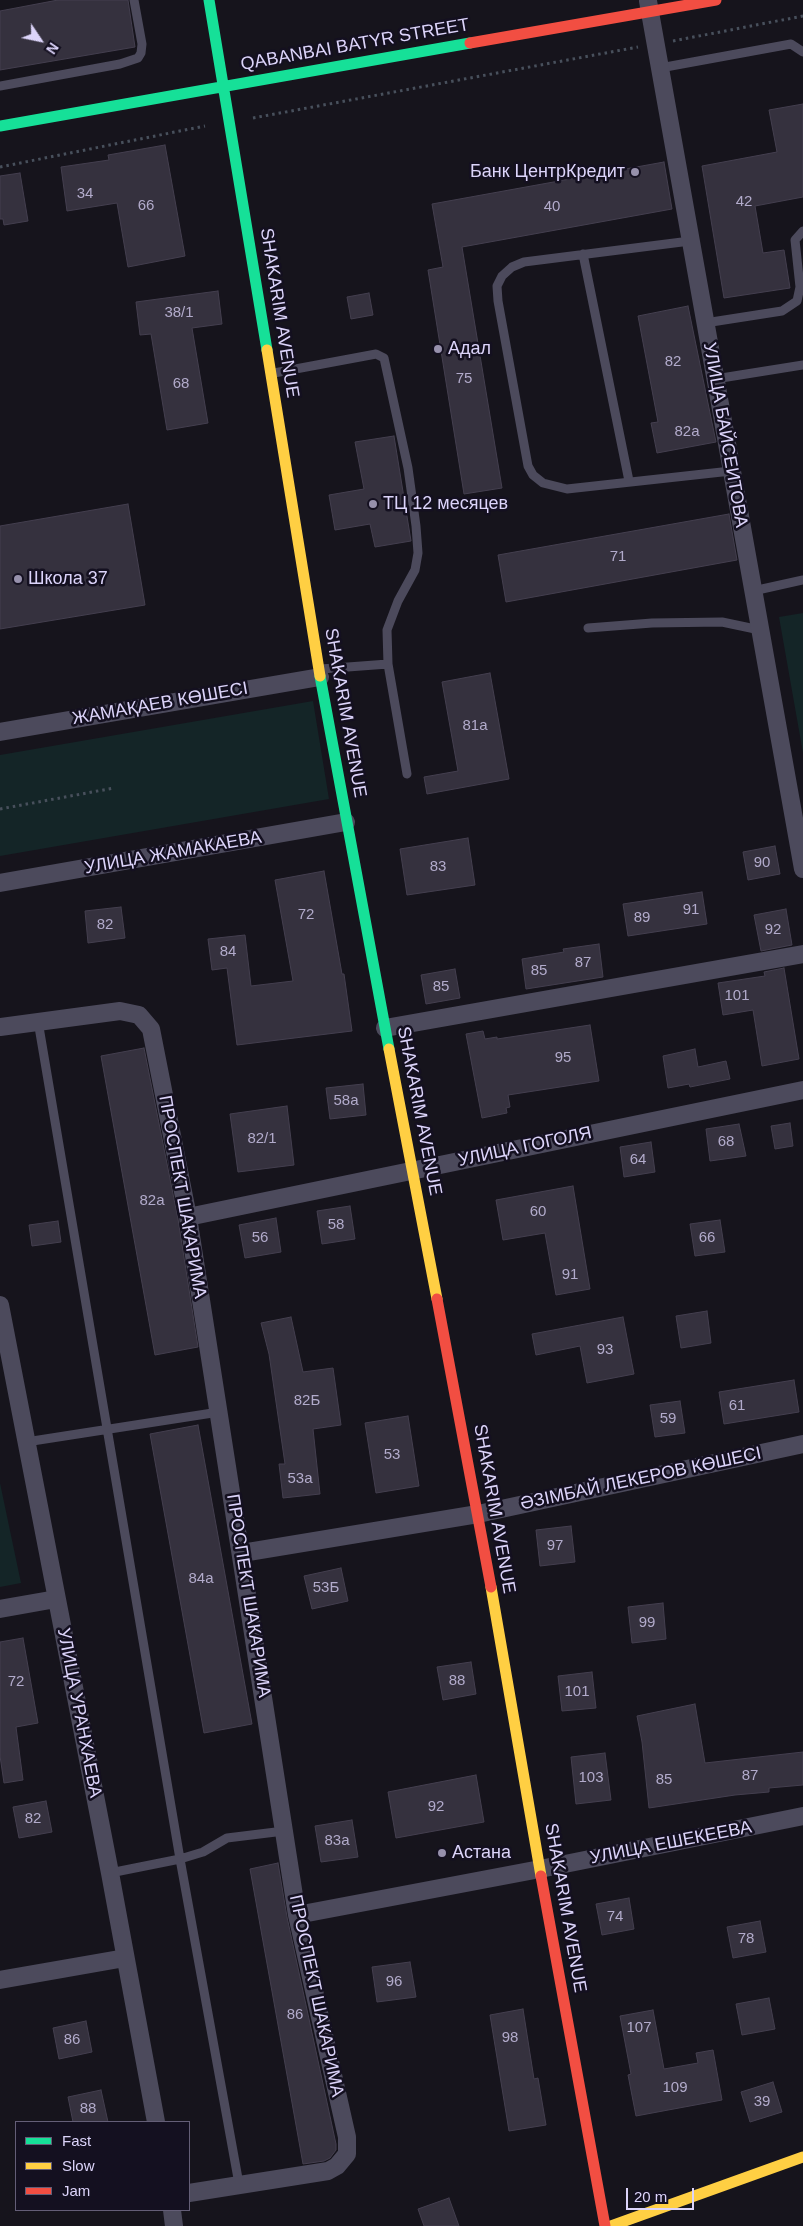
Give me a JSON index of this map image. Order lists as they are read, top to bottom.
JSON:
{
  "streets": {
    "main road": ["QABANBAI BATYR STREET", "SHAKARIM AVENUE"],
    "street": [
      "УЛИЦА БАЙСЕИТОВА",
      "ЖАМАҚАЕВ КӨШЕСІ",
      "УЛИЦА ЖАМАКАЕВА",
      "УЛИЦА ГОГОЛЯ",
      "ПРОСПЕКТ ШАКАРИМА",
      "ӘЗІМБАЙ ЛЕКЕРОВ КӨШЕСІ",
      "УЛИЦА УРАНХАЕВА",
      "УЛИЦА ЕШЕКЕЕВА"
    ]
  },
  "crossings": [
    ["QABANBAI BATYR STREET", "SHAKARIM AVENUE"],
    ["QABANBAI BATYR STREET", "УЛИЦА БАЙСЕИТОВА"],
    ["SHAKARIM AVENUE", "ЖАМАҚАЕВ КӨШЕСІ"],
    ["SHAKARIM AVENUE", "УЛИЦА ЖАМАКАЕВА"],
    ["SHAKARIM AVENUE", "УЛИЦА ГОГОЛЯ"],
    ["SHAKARIM AVENUE", "ӘЗІМБАЙ ЛЕКЕРОВ КӨШЕСІ"],
    ["SHAKARIM AVENUE", "УЛИЦА ЕШЕКЕЕВА"],
    ["УЛИЦА ГОГОЛЯ", "ПРОСПЕКТ ШАКАРИМА"],
    ["ПРОСПЕКТ ШАКАРИМА", "ӘЗІМБАЙ ЛЕКЕРОВ КӨШЕСІ"],
    ["ПРОСПЕКТ ШАКАРИМА", "УЛИЦА ЕШЕКЕЕВА"]
  ],
  "places": [
    "Банк ЦентрКредит",
    "Адал",
    "ТЦ 12 месяцев",
    "Школа 37",
    "Астана"
  ],
  "house_numbers": [
    "34",
    "42",
    "66",
    "40",
    "38/1",
    "82",
    "75",
    "68",
    "82а",
    "71",
    "81а",
    "90",
    "83",
    "91",
    "72",
    "89",
    "82",
    "92",
    "84",
    "87",
    "85",
    "85",
    "101",
    "95",
    "58а",
    "82/1",
    "68",
    "64",
    "82а",
    "60",
    "58",
    "56",
    "66",
    "91",
    "93",
    "82Б",
    "61",
    "59",
    "53",
    "53а",
    "97",
    "84а",
    "53Б",
    "99",
    "88",
    "72",
    "101",
    "87",
    "103",
    "85",
    "92",
    "82",
    "83а",
    "74",
    "78",
    "96",
    "86",
    "107",
    "98",
    "86",
    "109",
    "39",
    "88"
  ],
  "legend": ["Fast", "Slow", "Jam"],
  "scale_bar": "20 m",
  "north": "bottom right"
}
